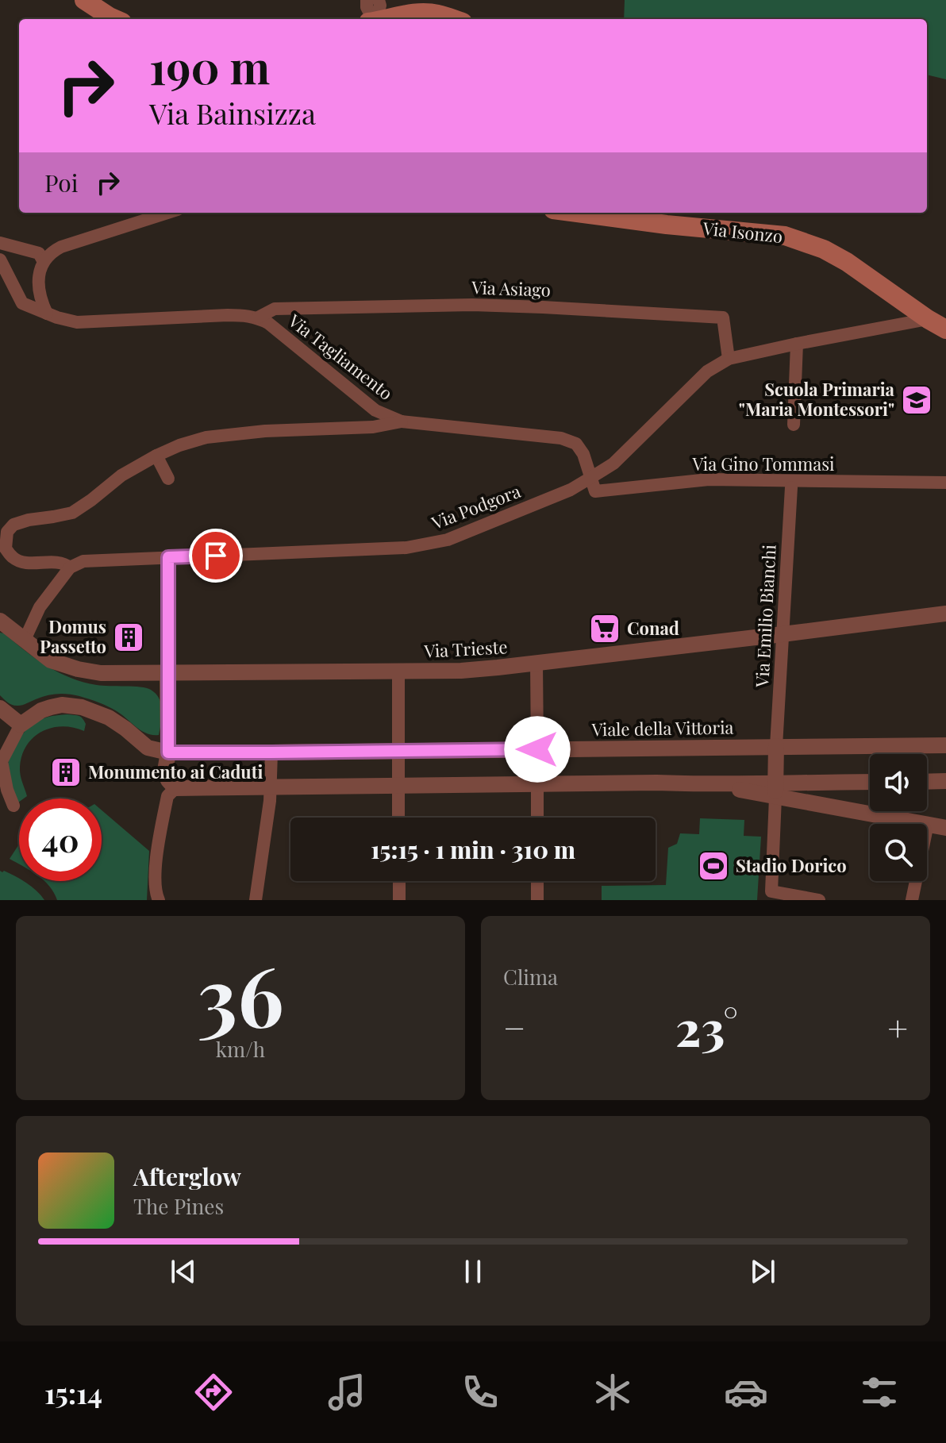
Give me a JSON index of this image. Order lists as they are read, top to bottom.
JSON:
{
  "streets": {
    "main road": ["Via Isonzo"],
    "street": [
      "Via Asiago",
      "Via Tagliamento",
      "Via Gino Tommasi",
      "Via Podgora",
      "Via Emilio Bianchi",
      "Via Trieste",
      "Viale della Vittoria"
    ]
  },
  "crossings": [
    ["Via Isonzo", "Via Podgora"],
    ["Via Asiago", "Via Tagliamento"],
    ["Via Asiago", "Via Podgora"],
    ["Via Tagliamento", "Via Gino Tommasi"],
    ["Via Tagliamento", "Via Podgora"],
    ["Via Gino Tommasi", "Via Podgora"],
    ["Via Emilio Bianchi", "Via Trieste"],
    ["Via Emilio Bianchi", "Viale della Vittoria"]
  ],
  "places": {
    "school or university": ["Scuola Primaria \"Maria Montessori\""],
    "supermarket": ["Conad"],
    "building": ["Domus Passetto", "Monumento ai Caduti"],
    "sports": ["Stadio Dorico"]
  },
  "page": {
    "turn": ["190 m", "Via Bainsizza"],
    "then": "Poi",
    "limit": "40",
    "trip": "15:15 · 1 min · 310 m",
    "tile": [
      ["36", "km/h"],
      "Clima"
    ],
    "heat": ["−", "23°", "+"],
    "song": ["Afterglow", "The Pines"],
    "tabs": "15:14"
  }
}
